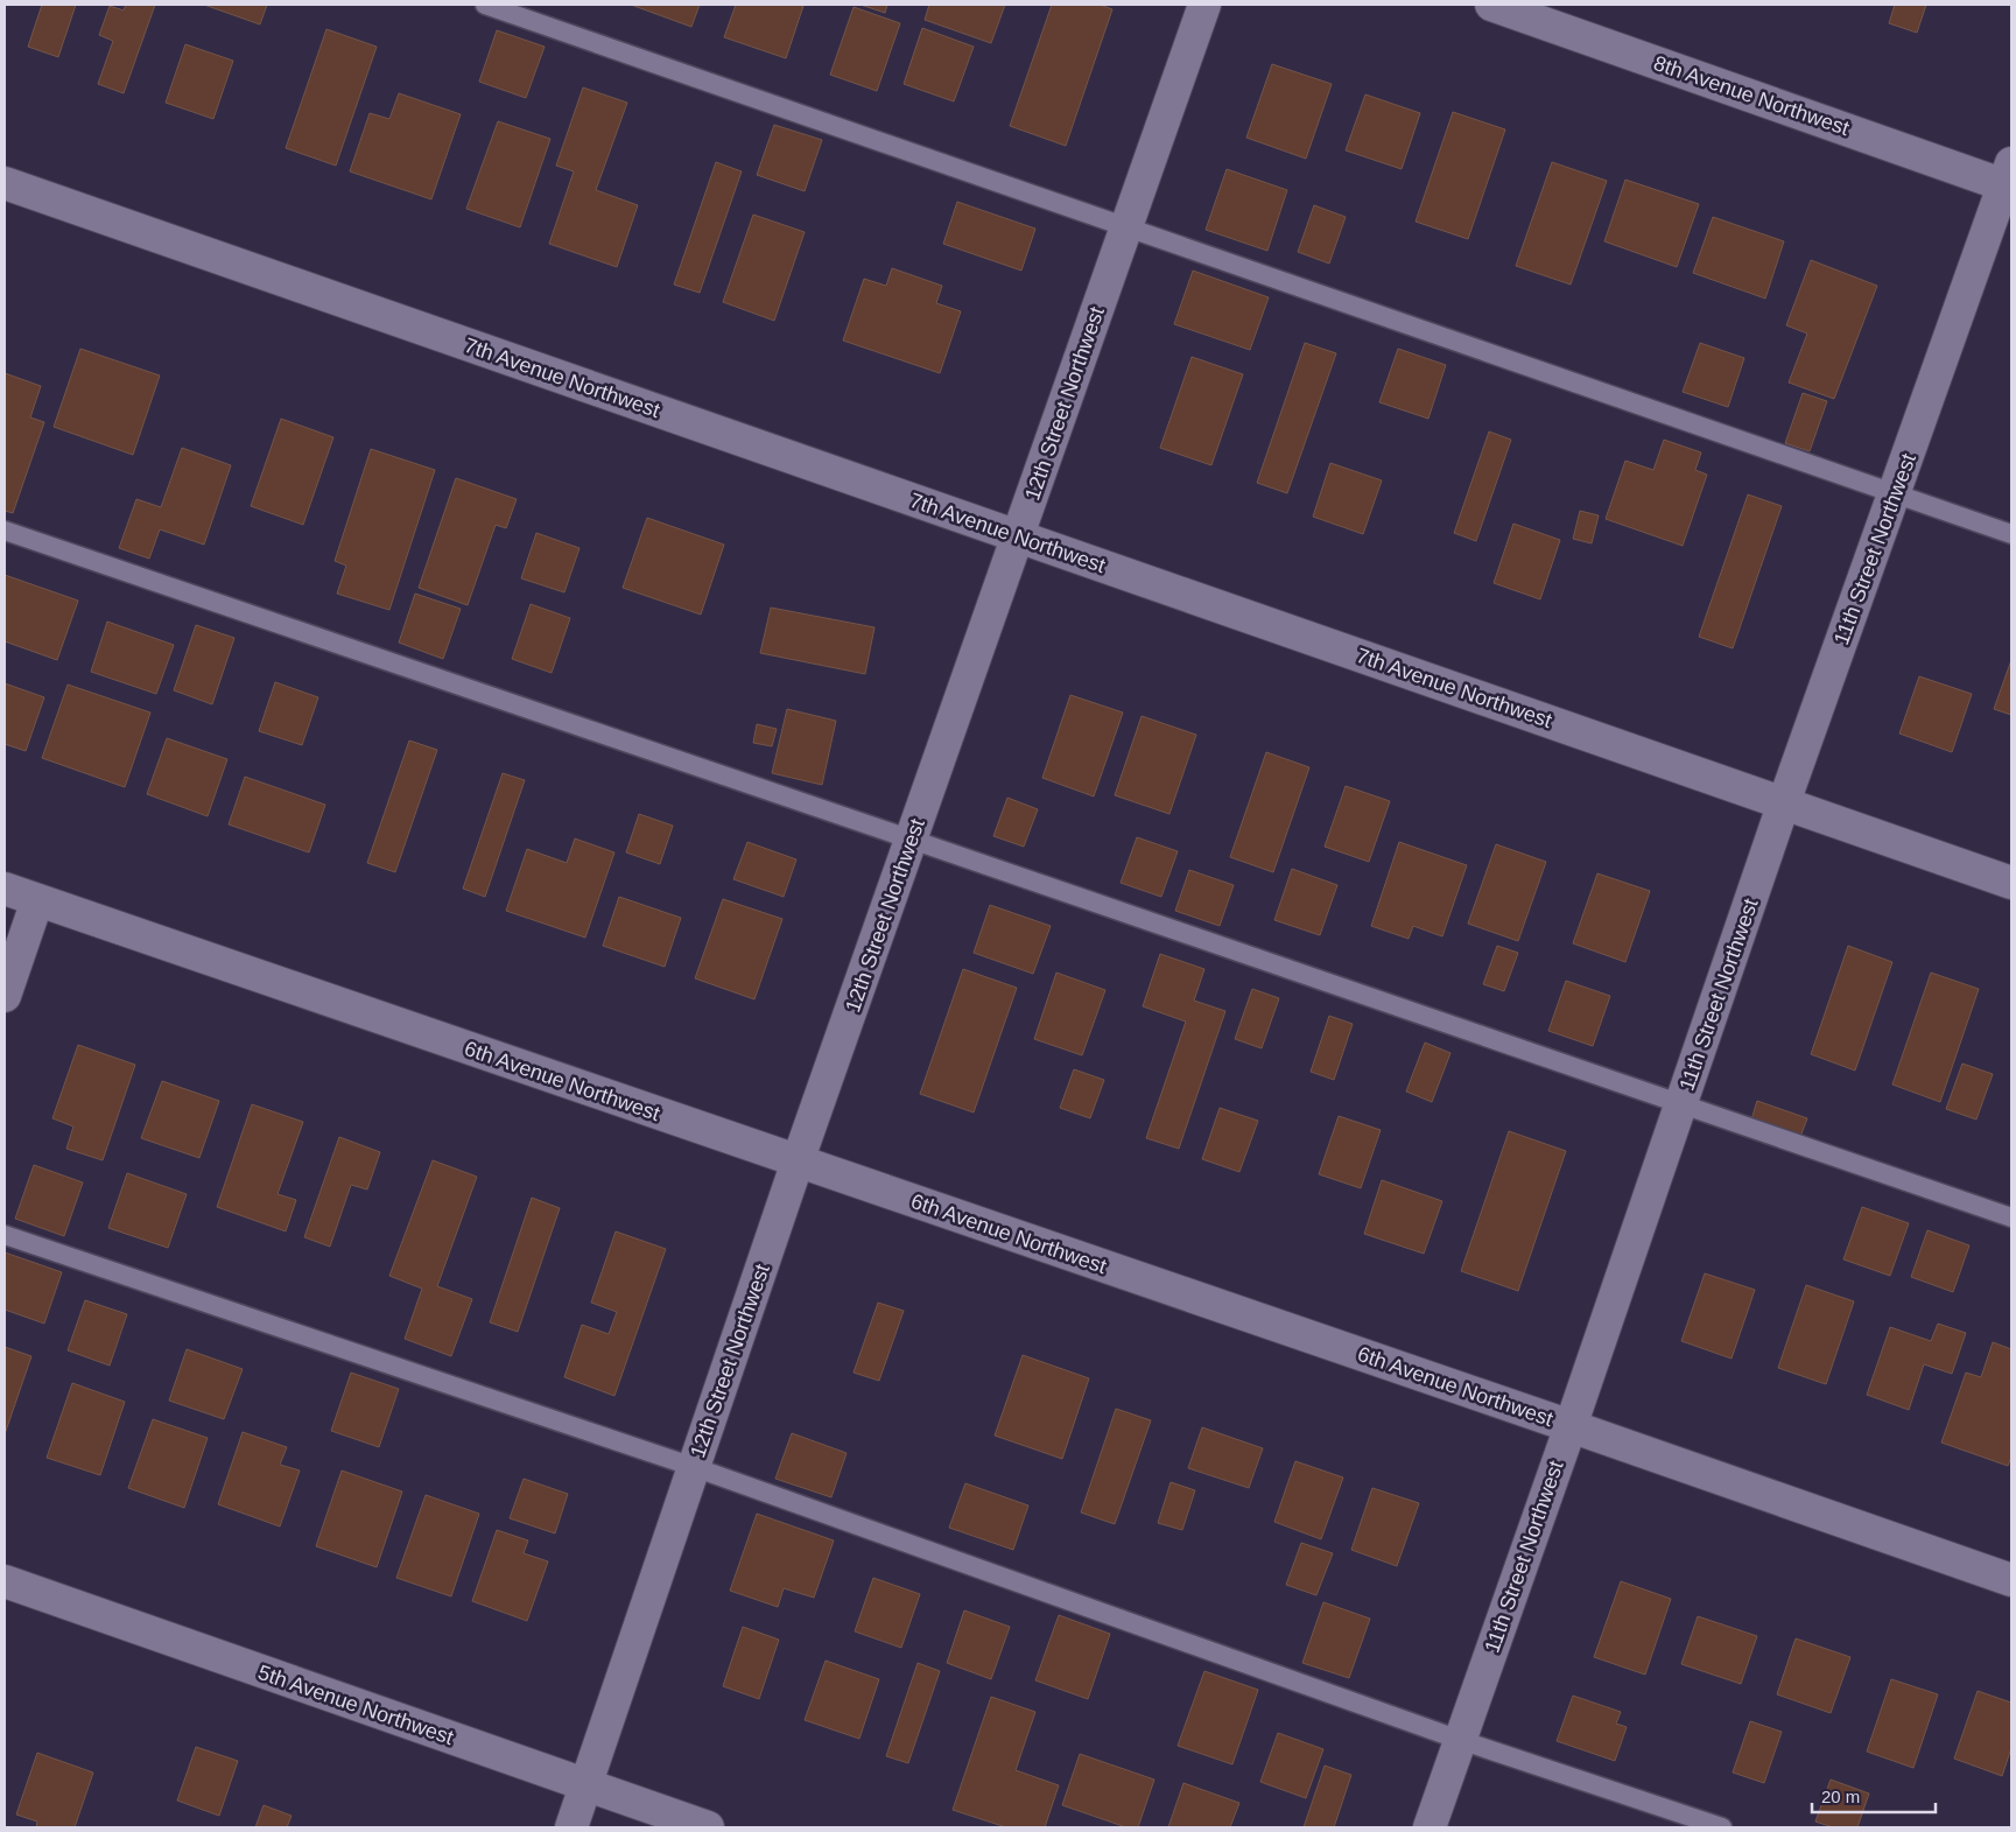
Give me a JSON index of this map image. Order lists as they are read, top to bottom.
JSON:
{
  "streets": {
    "street": [
      "8th Avenue Northwest",
      "7th Avenue Northwest",
      "12th Street Northwest",
      "11th Street Northwest",
      "6th Avenue Northwest",
      "5th Avenue Northwest"
    ]
  },
  "crossings": [
    ["8th Avenue Northwest", "11th Street Northwest"],
    ["7th Avenue Northwest", "12th Street Northwest"],
    ["7th Avenue Northwest", "11th Street Northwest"],
    ["12th Street Northwest", "6th Avenue Northwest"],
    ["12th Street Northwest", "5th Avenue Northwest"],
    ["11th Street Northwest", "6th Avenue Northwest"]
  ],
  "scale_bar": "20 m"
}
